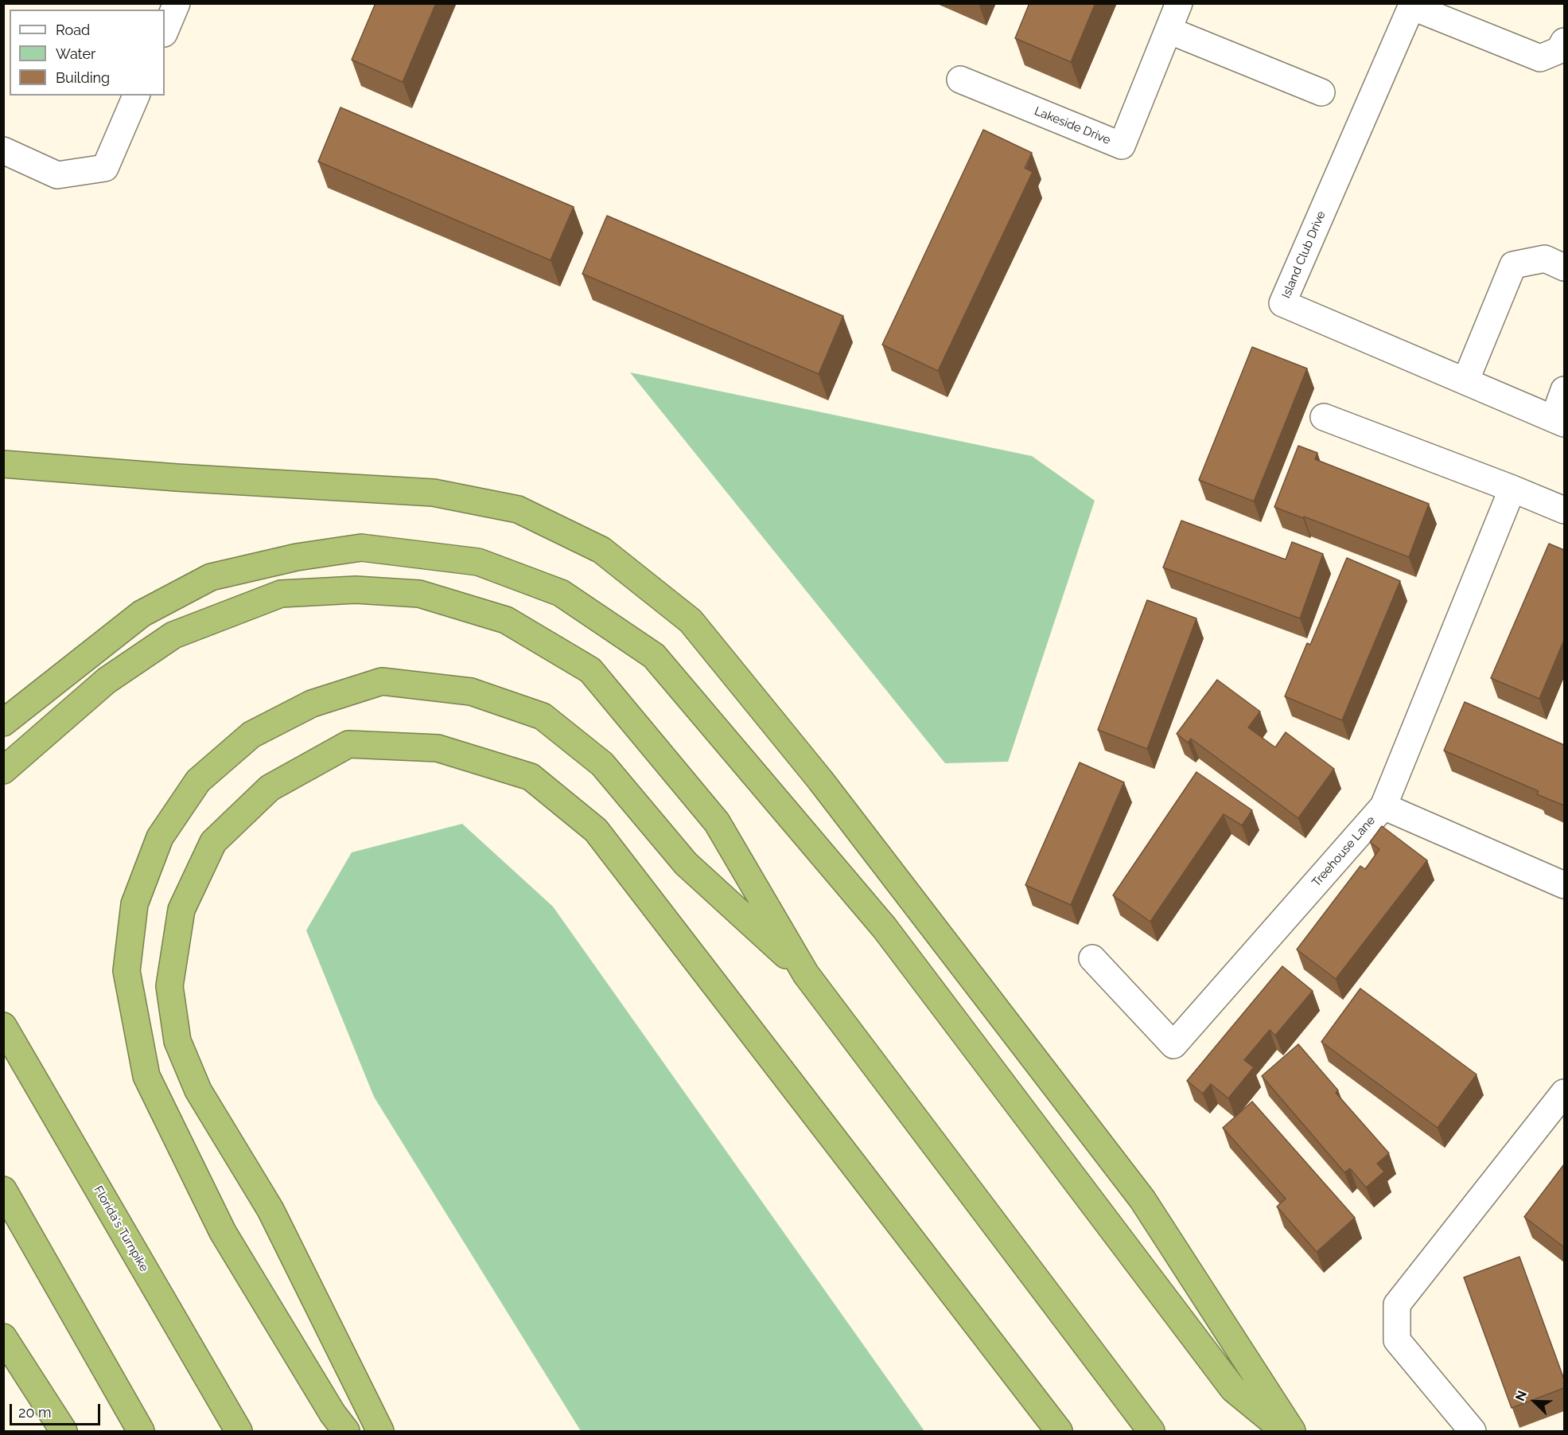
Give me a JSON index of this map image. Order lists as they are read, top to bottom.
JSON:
{
  "streets": {
    "highway": ["Florida's Turnpike"],
    "street": ["Lakeside Drive", "Island Club Drive", "Treehouse Lane"]
  },
  "legend": ["Road", "Water", "Building"],
  "scale_bar": "20 m",
  "north": "top left"
}
